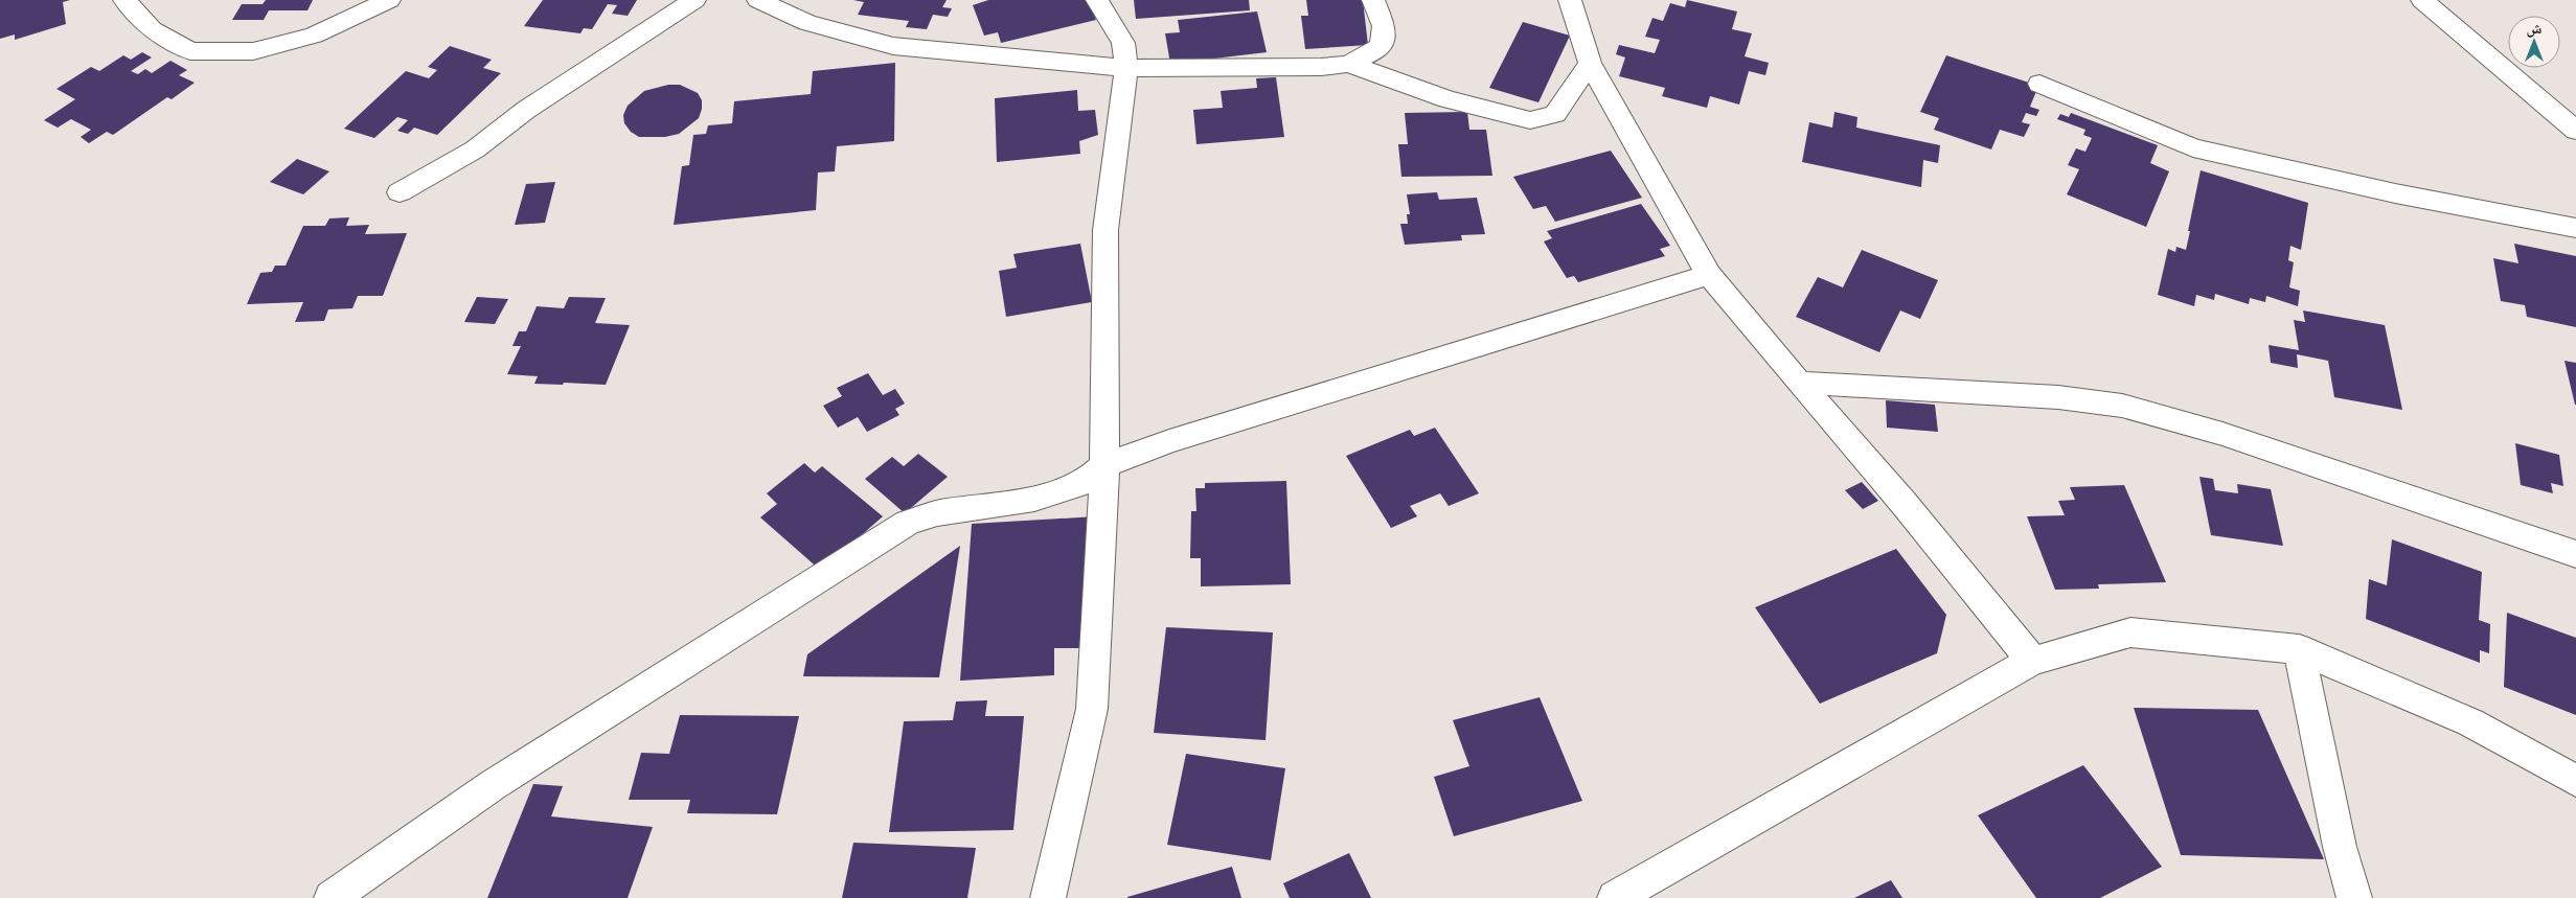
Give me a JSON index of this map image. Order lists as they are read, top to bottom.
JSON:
{
  "north": "top"
}
